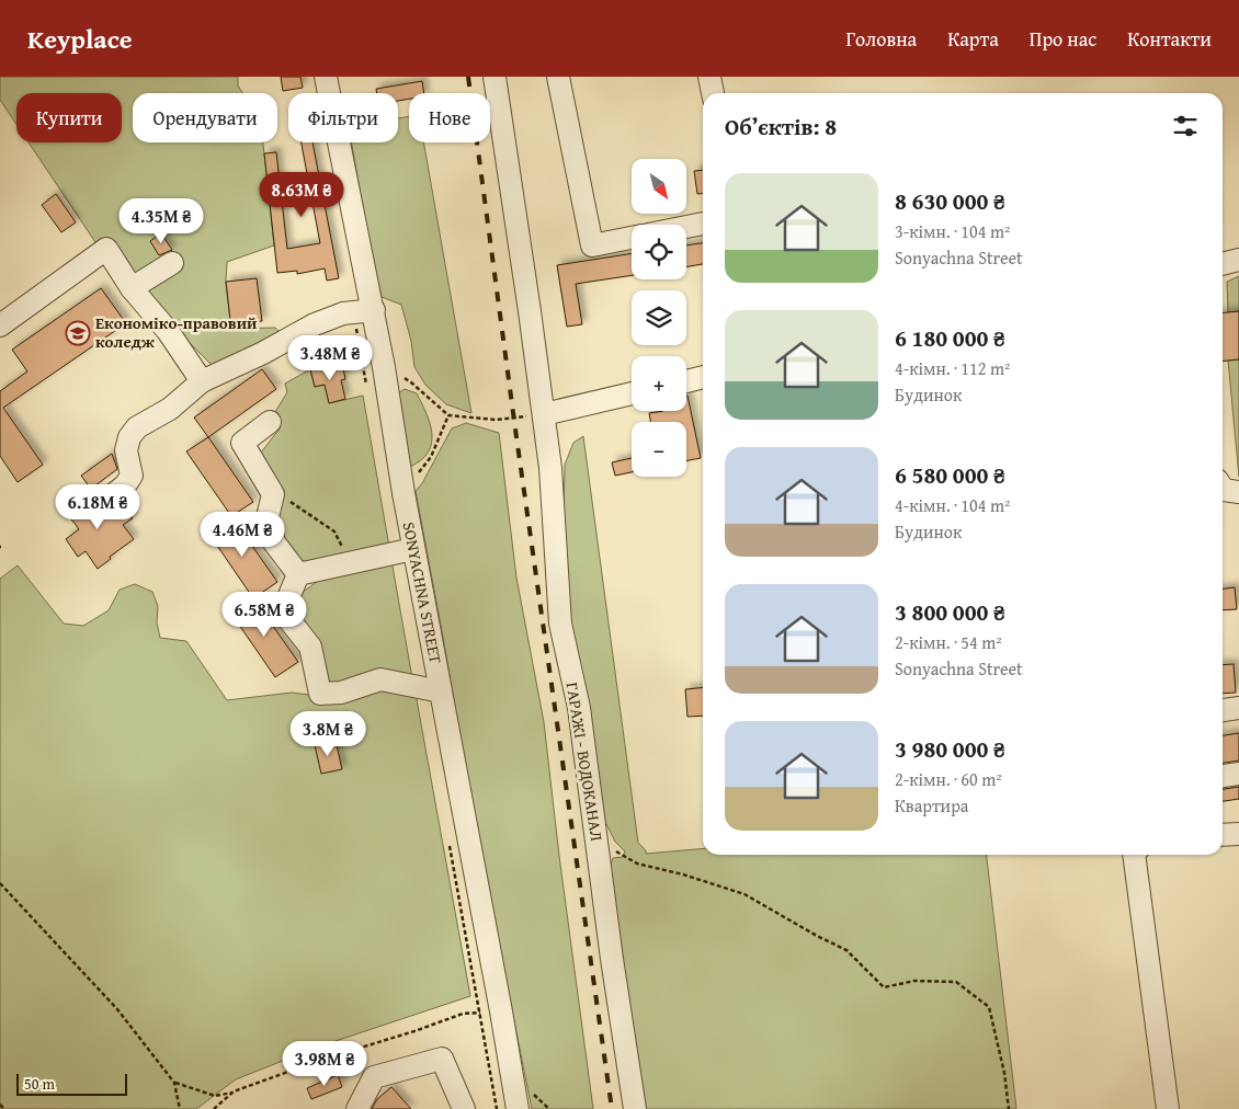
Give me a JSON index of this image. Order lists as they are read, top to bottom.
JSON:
{
  "streets": {
    "street": ["SONYACHNA STREET", "ГАРАЖІ - ВОДОКАНАЛ"]
  },
  "places": {
    "school or university": ["Економіко-правовий коледж"]
  },
  "scale_bar": "50 m",
  "north": "bottom right",
  "page": {
    "header": "Keyplace",
    "nav": [
      "Головна",
      "Карта",
      "Про нас",
      "Контакти"
    ],
    "chip": [
      "Купити",
      "Орендувати",
      "Фільтри",
      "Нове"
    ],
    "heading": "Об’єктів: 8",
    "map_buttons": ["+", "−"],
    "list": [
      {
        "name": "8 630 000 ₴",
        "note": "3-кімн. · 104 m² · Sonyachna Street"
      },
      {
        "name": "6 180 000 ₴",
        "note": "4-кімн. · 112 m² · Будинок"
      },
      {
        "name": "6 580 000 ₴",
        "note": "4-кімн. · 104 m² · Будинок"
      },
      {
        "name": "3 800 000 ₴",
        "note": "2-кімн. · 54 m² · Sonyachna Street"
      },
      {
        "name": "3 980 000 ₴",
        "note": "2-кімн. · 60 m² · Квартира"
      }
    ],
    "price": [
      "8.63M ₴",
      "4.35M ₴",
      "3.48M ₴",
      "6.18M ₴",
      "4.46M ₴",
      "6.58M ₴",
      "3.8M ₴",
      "3.98M ₴"
    ],
    "scale": "50 m"
  }
}
